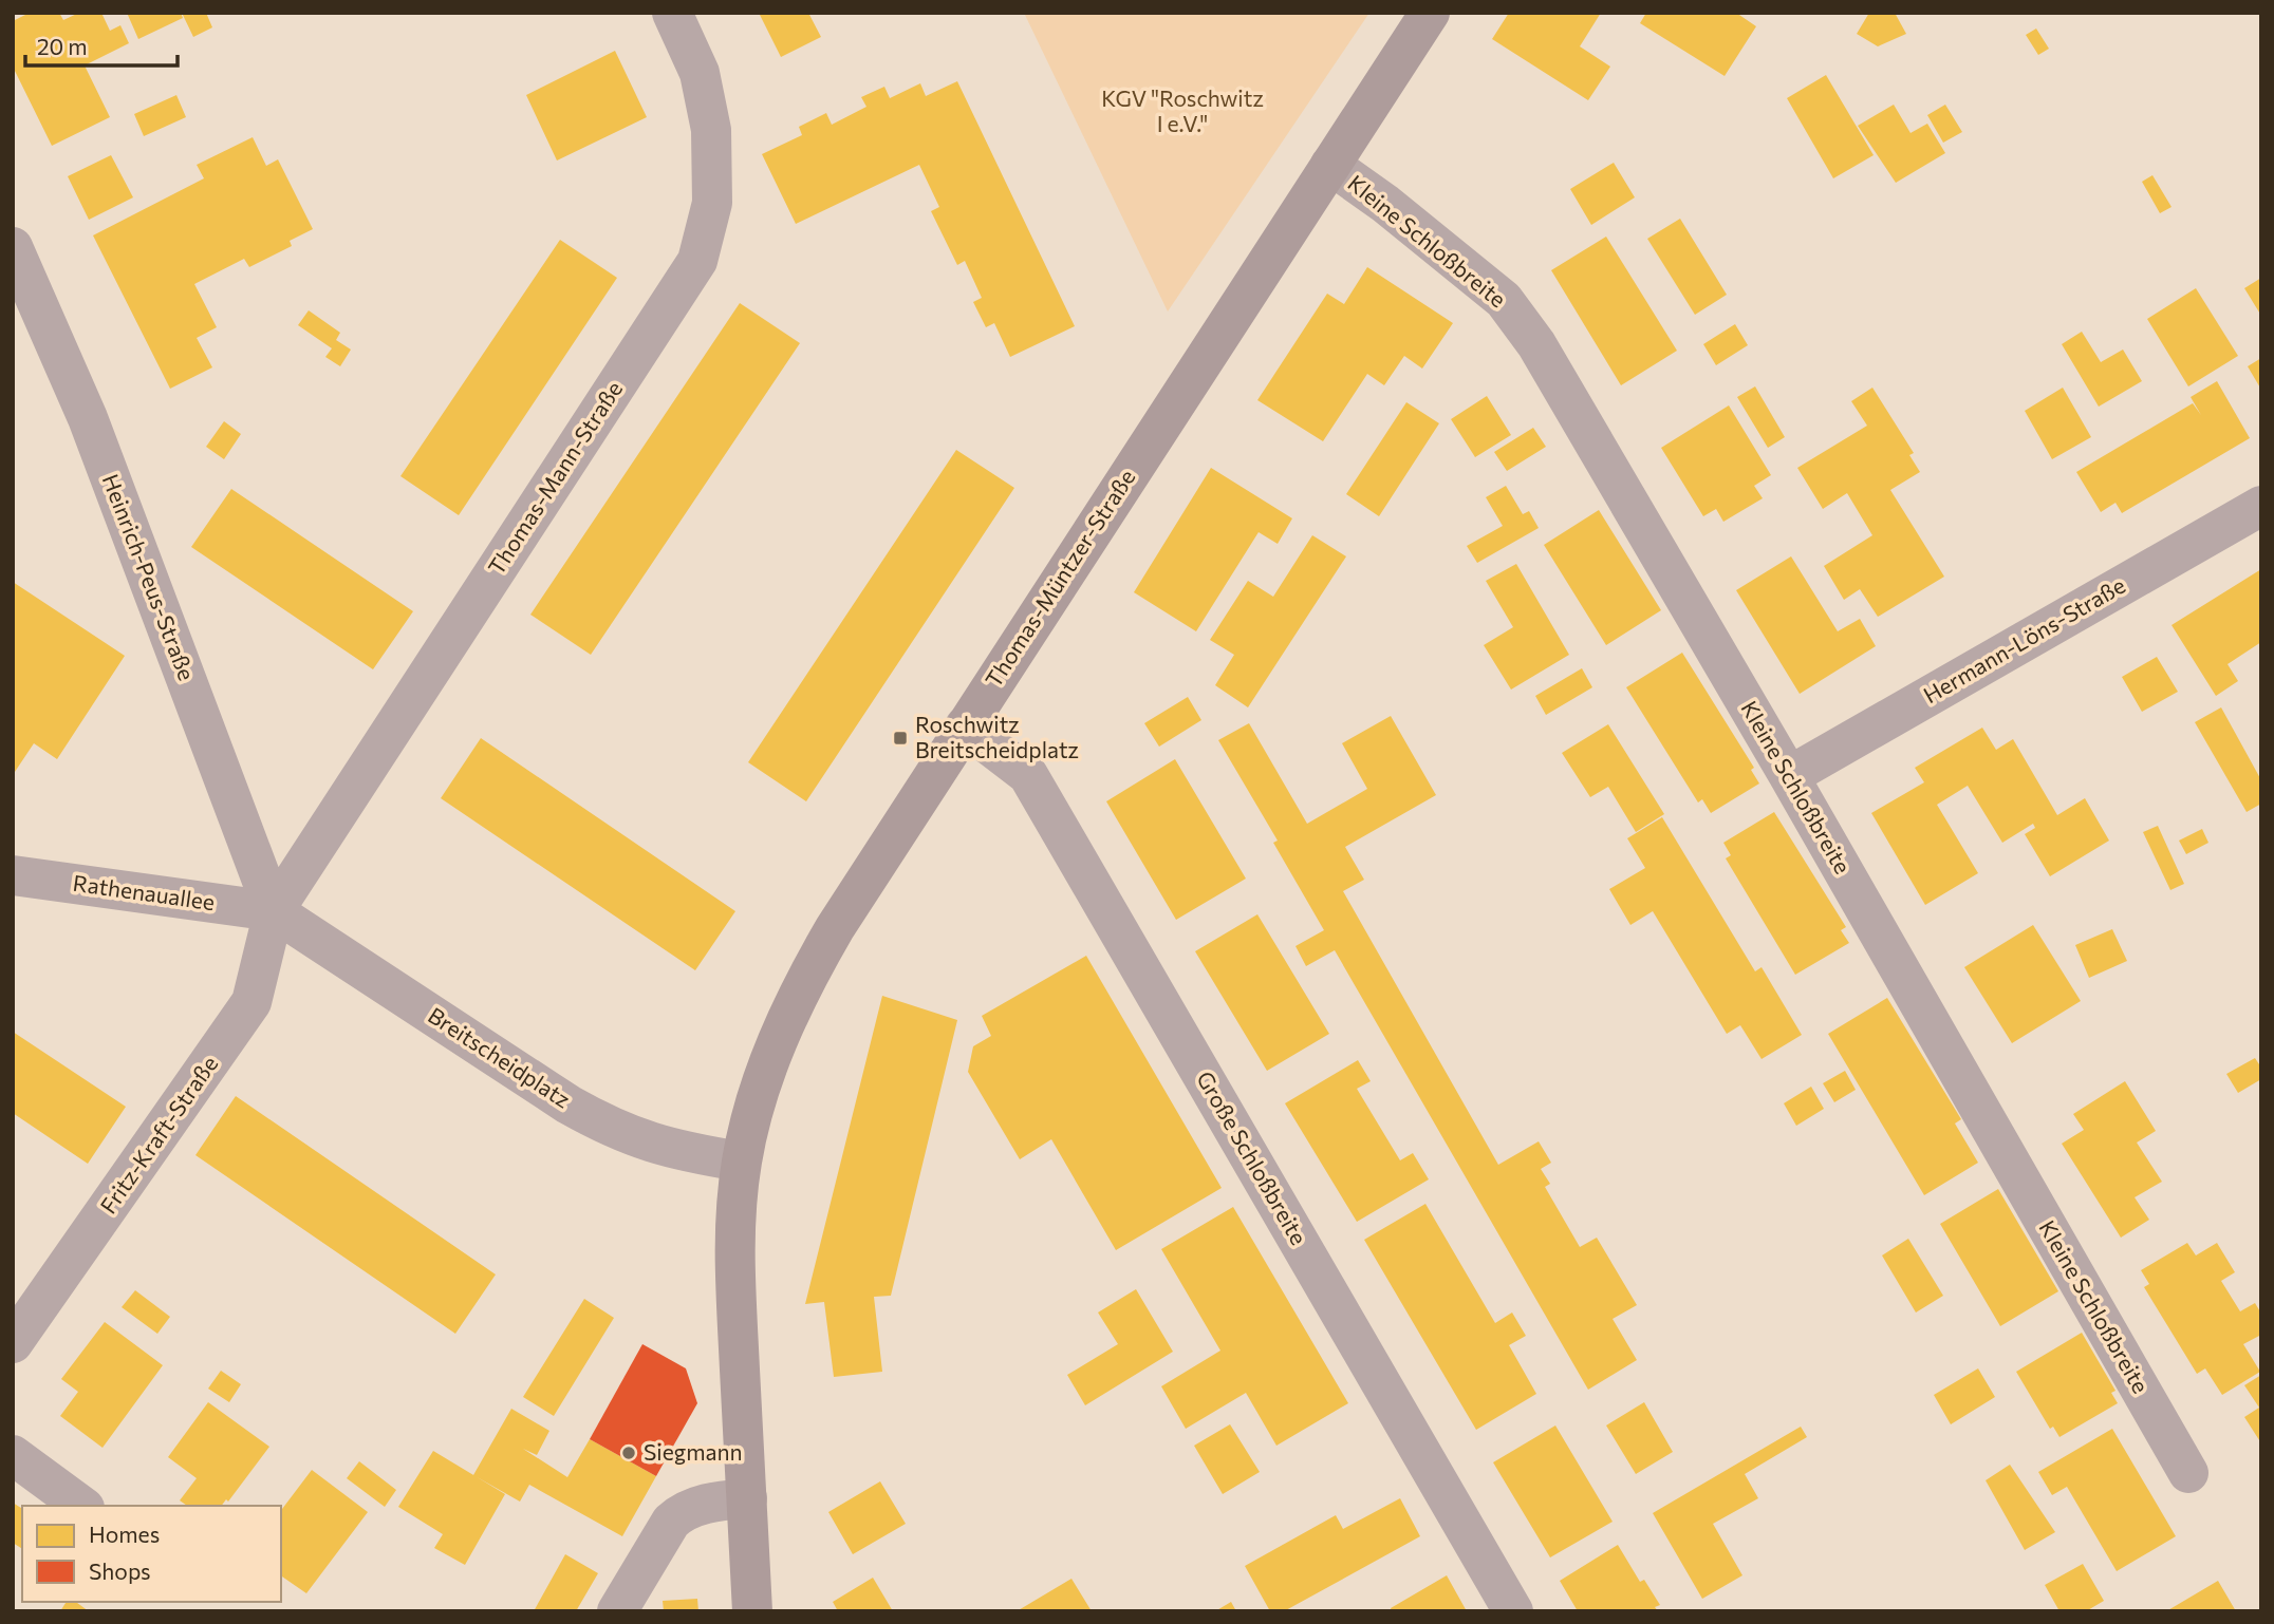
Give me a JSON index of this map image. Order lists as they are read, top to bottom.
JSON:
{
  "streets": {
    "main road": ["Thomas-Müntzer-Straße"],
    "street": [
      "Kleine Schloßbreite",
      "Thomas-Mann-Straße",
      "Heinrich-Peus-Straße",
      "Hermann-Löns-Straße",
      "Rathenauallee",
      "Breitscheidplatz",
      "Fritz-Kraft-Straße",
      "Große Schloßbreite"
    ]
  },
  "crossings": [
    ["Kleine Schloßbreite", "Thomas-Müntzer-Straße"],
    ["Kleine Schloßbreite", "Hermann-Löns-Straße"],
    ["Thomas-Mann-Straße", "Heinrich-Peus-Straße"],
    ["Thomas-Mann-Straße", "Rathenauallee"],
    ["Thomas-Mann-Straße", "Breitscheidplatz"],
    ["Thomas-Mann-Straße", "Fritz-Kraft-Straße"],
    ["Heinrich-Peus-Straße", "Rathenauallee"],
    ["Heinrich-Peus-Straße", "Breitscheidplatz"],
    ["Heinrich-Peus-Straße", "Fritz-Kraft-Straße"],
    ["Thomas-Müntzer-Straße", "Breitscheidplatz"],
    ["Thomas-Müntzer-Straße", "Große Schloßbreite"],
    ["Rathenauallee", "Breitscheidplatz"],
    ["Rathenauallee", "Fritz-Kraft-Straße"],
    ["Breitscheidplatz", "Fritz-Kraft-Straße"]
  ],
  "parks": ["KGV \"Roschwitz I e.V.\""],
  "places": {
    "transit": ["Roschwitz Breitscheidplatz"],
    "other": ["Siegmann"]
  },
  "legend": ["Homes", "Shops"],
  "scale_bar": "20 m"
}
